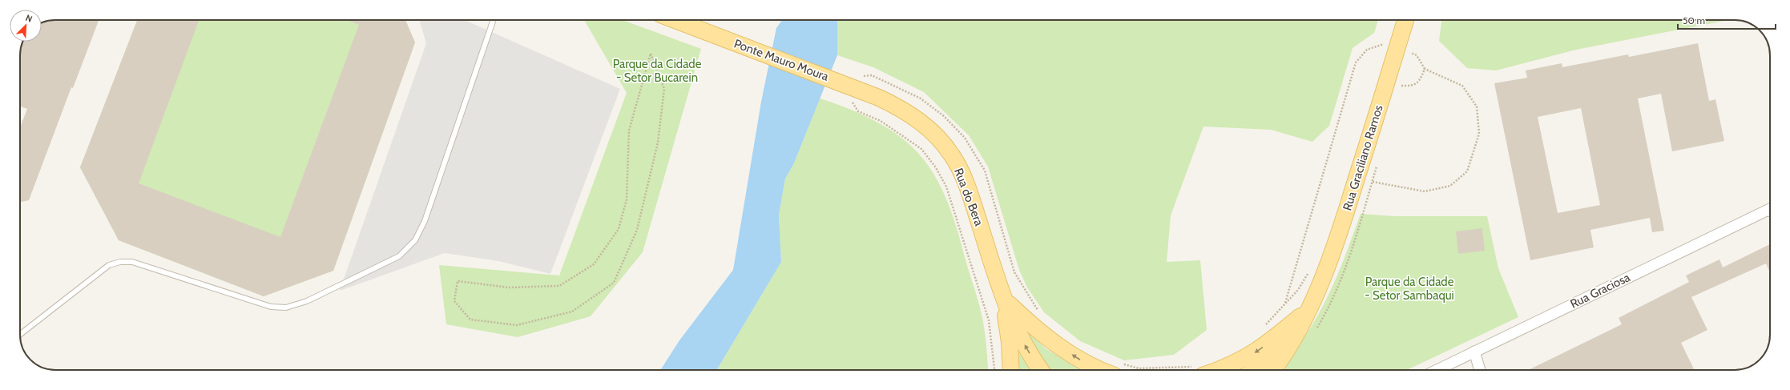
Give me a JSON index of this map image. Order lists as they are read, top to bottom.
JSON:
{
  "streets": {
    "main road": ["Ponte Mauro Moura", "Rua Graciliano Ramos", "Rua do Bera"],
    "street": ["Rua Graciosa"]
  },
  "crossings": [
    ["Ponte Mauro Moura", "Rua do Bera"]
  ],
  "parks": ["Parque da Cidade - Setor Bucarein", "Parque da Cidade - Setor Sambaqui"],
  "scale_bar": "50 m",
  "north": "top right"
}
